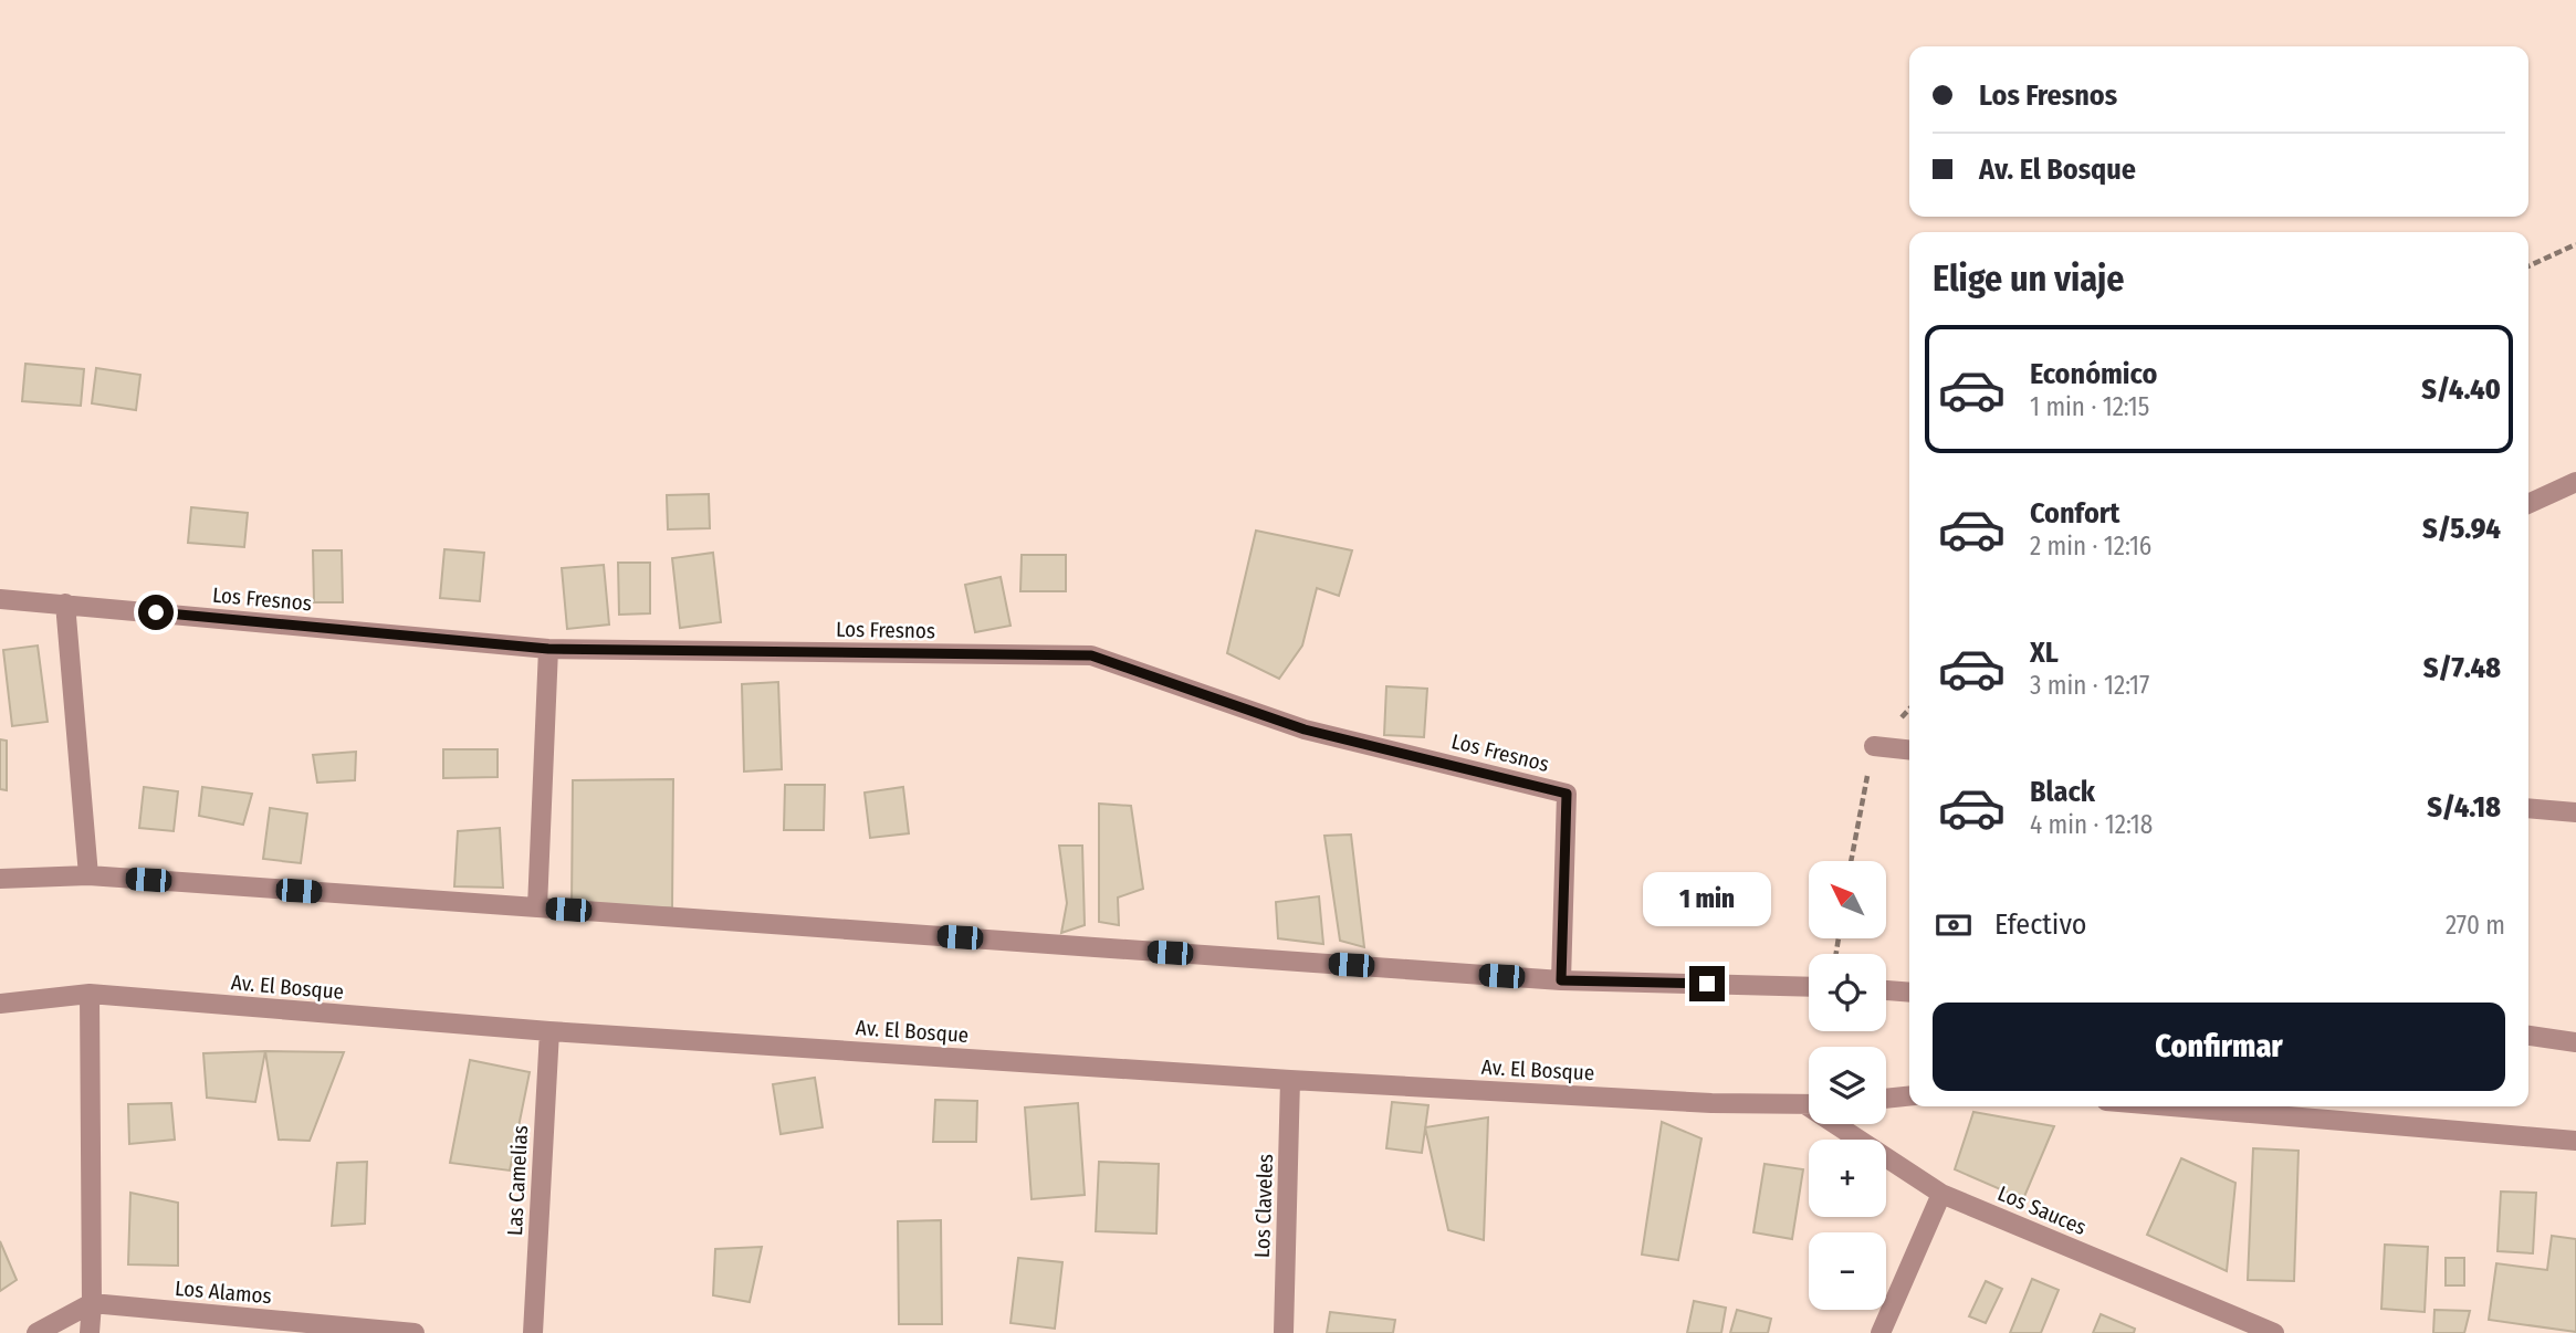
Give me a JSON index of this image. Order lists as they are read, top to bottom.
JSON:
{
  "streets": {
    "street": [
      "Los Fresnos",
      "Av. El Bosque",
      "Las Camelias",
      "Los Claveles",
      "Los Sauces",
      "Los Alamos"
    ]
  },
  "crossings": [
    ["Av. El Bosque", "Las Camelias"],
    ["Av. El Bosque", "Los Claveles"]
  ],
  "north": "top left",
  "page": {
    "banner": ["Los Fresnos", "Av. El Bosque"],
    "heading": "Elige un viaje",
    "list": [
      {
        "name": "Económico",
        "note": "1 min · 12:15",
        "value": "S/4.40"
      },
      {
        "name": "Confort",
        "note": "2 min · 12:16",
        "value": "S/5.94"
      },
      {
        "name": "XL",
        "note": "3 min · 12:17",
        "value": "S/7.48"
      },
      {
        "name": "Black",
        "note": "4 min · 12:18",
        "value": "S/4.18"
      }
    ],
    "map_buttons": ["+", "−"],
    "bubble": "1 min",
    "pay": ["Efectivo", "270 m"],
    "buttons": "Confirmar"
  }
}
